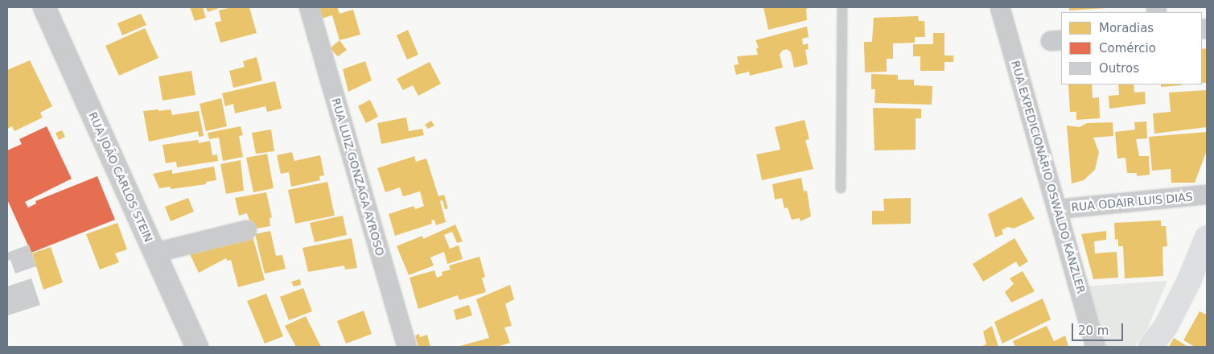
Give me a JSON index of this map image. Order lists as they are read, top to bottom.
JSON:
{
  "streets": {
    "street": [
      "RUA JOÃO CARLOS STEIN",
      "RUA LUIZ GONZAGA AYROSO",
      "RUA EXPEDICIONÁRIO OSWALDO KANZLER",
      "RUA ODAIR LUIS DIAS"
    ]
  },
  "crossings": [
    ["RUA EXPEDICIONÁRIO OSWALDO KANZLER", "RUA ODAIR LUIS DIAS"]
  ],
  "legend": ["Moradias", "Comércio", "Outros"],
  "scale_bar": "20 m"
}
